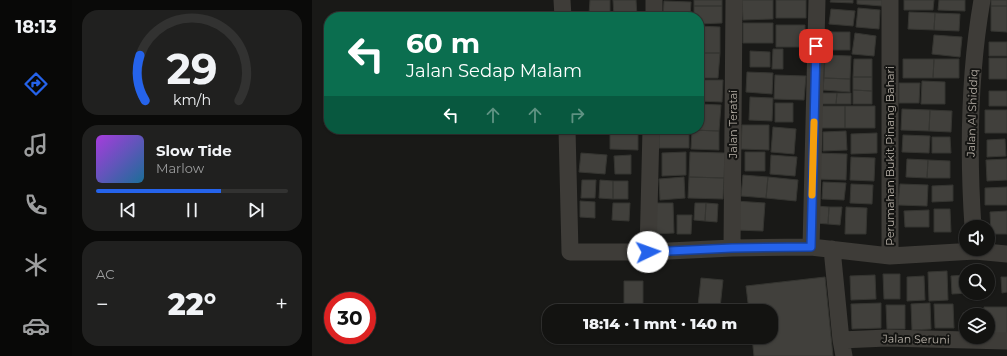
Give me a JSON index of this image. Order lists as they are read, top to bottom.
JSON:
{
  "streets": {
    "street": [
      "Jalan Al Shiddiq",
      "Jalan Teratai",
      "Perumahan Bukit Pinang Bahari",
      "Jalan Seruni"
    ]
  },
  "crossings": [
    ["Jalan Teratai", "Perumahan Bukit Pinang Bahari"]
  ],
  "page": {
    "tabs": "18:13",
    "turn": ["60 m", "Jalan Sedap Malam"],
    "song": ["Slow Tide", "Marlow"],
    "tile": "AC",
    "heat": ["−", "22°", "+"],
    "limit": "30",
    "trip": "18:14 · 1 mnt · 140 m",
    "gauge": ["29", "km/h"]
  }
}
